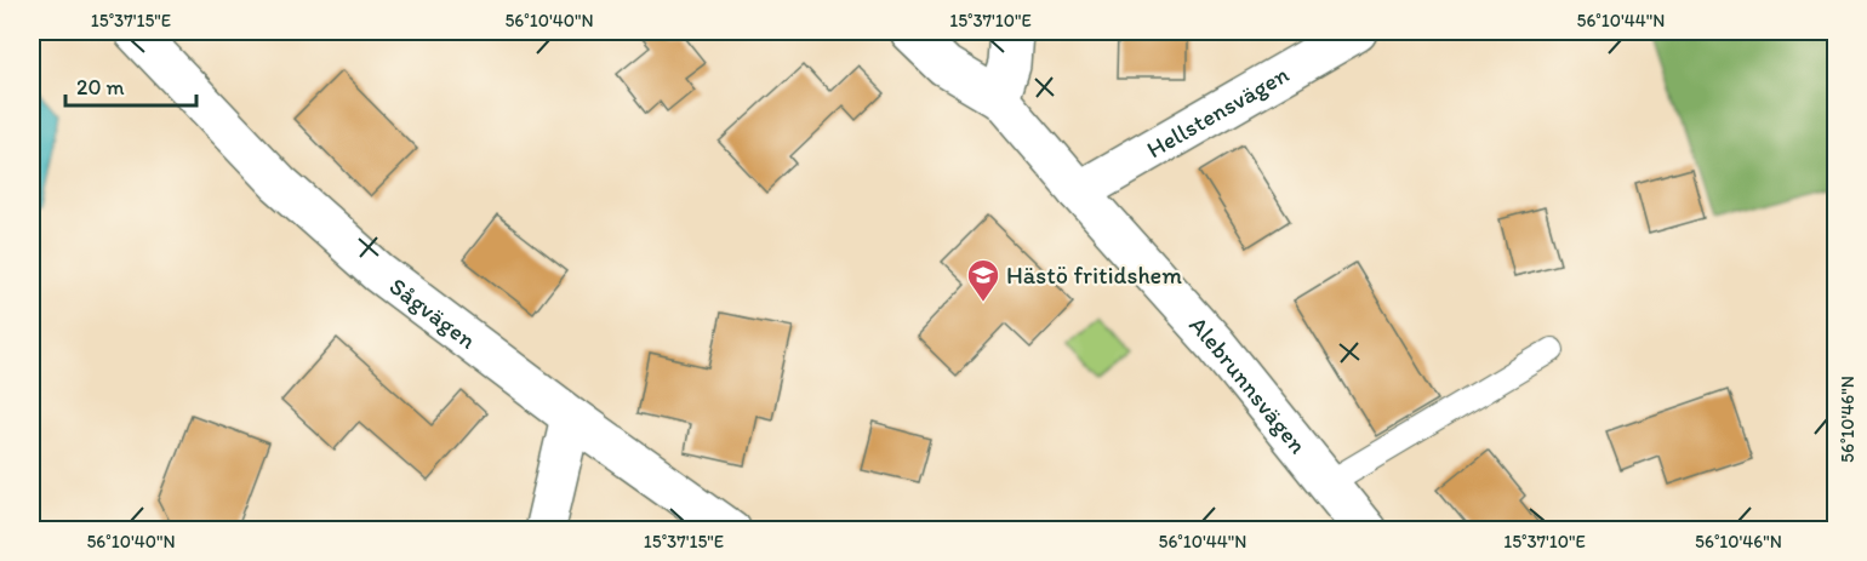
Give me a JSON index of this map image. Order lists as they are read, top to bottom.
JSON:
{
  "streets": {
    "street": ["Hellstensvägen", "Sågvägen", "Alebrunnsvägen"]
  },
  "crossings": [
    ["Hellstensvägen", "Alebrunnsvägen"]
  ],
  "places": {
    "school or university": ["Hästö fritidshem"]
  },
  "scale_bar": "20 m",
  "coordinates": [
    "15°37'15\"E",
    "56°10'40\"N",
    "15°37'10\"E",
    "56°10'44\"N",
    "56°10'46\"N"
  ]
}
